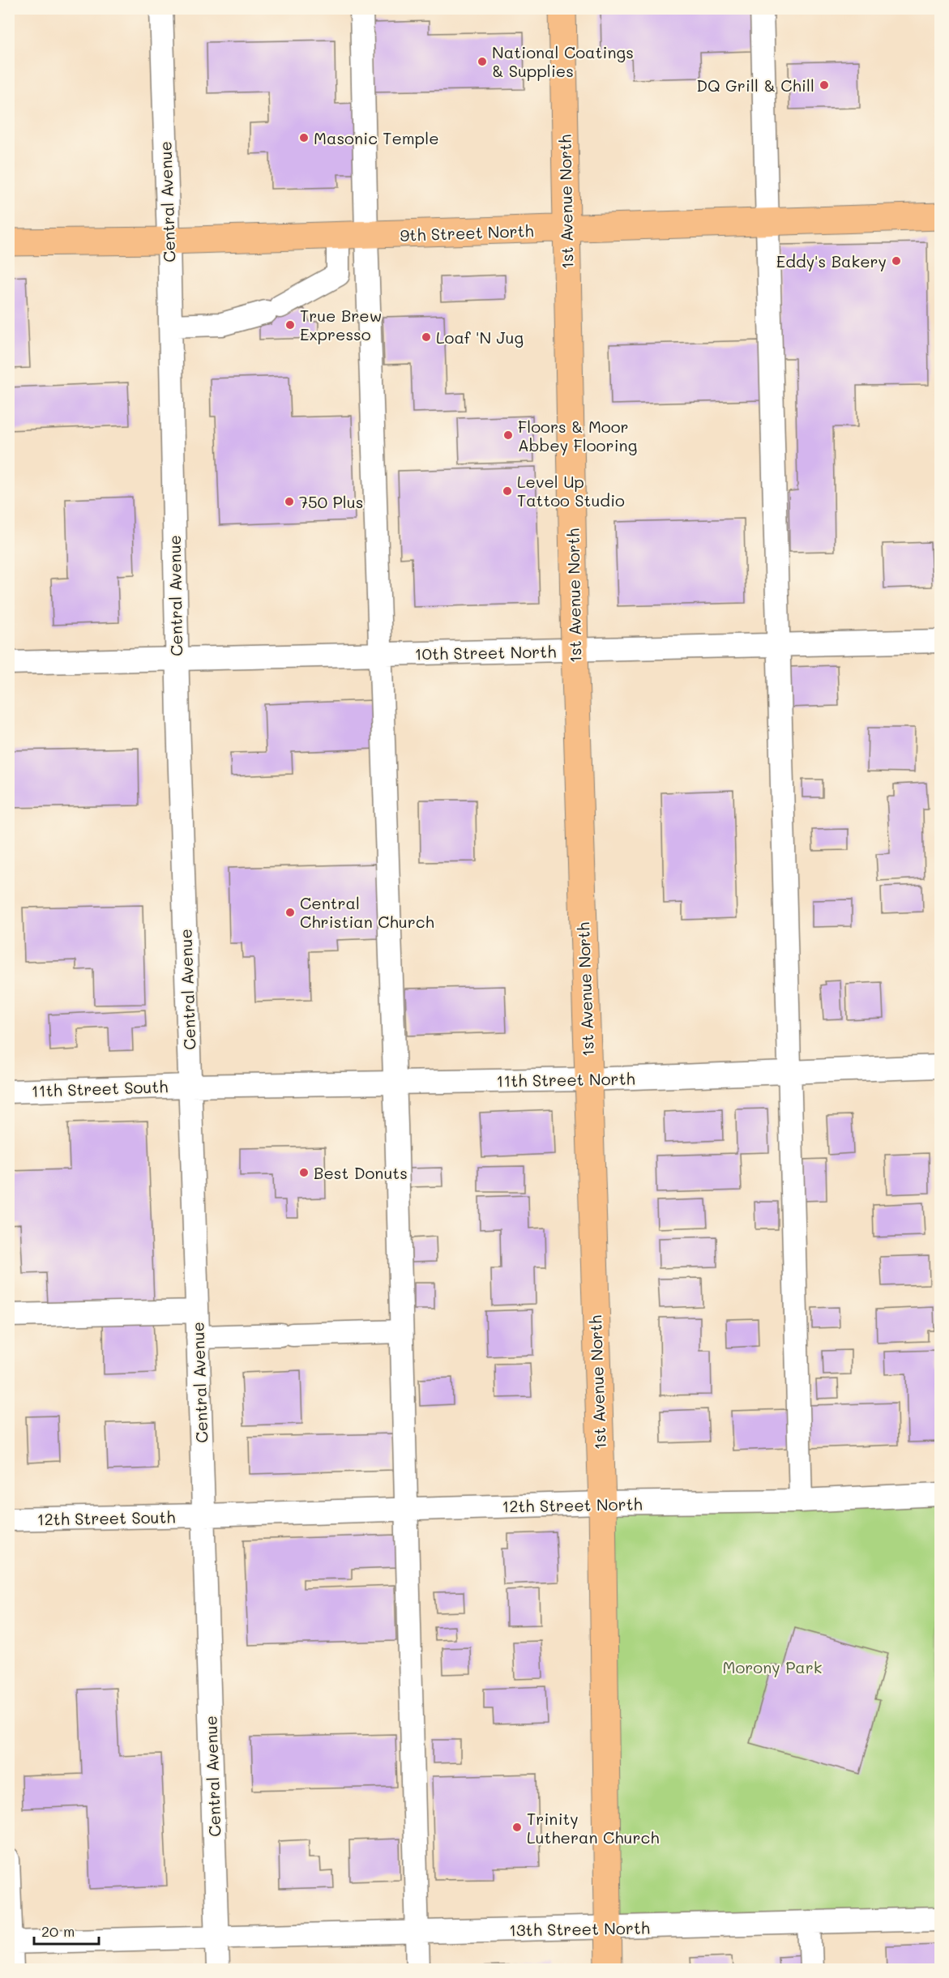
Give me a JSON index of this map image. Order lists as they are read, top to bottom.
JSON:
{
  "streets": {
    "main road": ["1st Avenue North", "9th Street North"],
    "street": [
      "Central Avenue",
      "10th Street North",
      "11th Street North",
      "11th Street South",
      "12th Street North",
      "12th Street South",
      "13th Street North"
    ]
  },
  "crossings": [
    ["Central Avenue", "9th Street North"],
    ["Central Avenue", "10th Street North"],
    ["Central Avenue", "11th Street North"],
    ["Central Avenue", "11th Street South"],
    ["Central Avenue", "12th Street North"],
    ["Central Avenue", "12th Street South"],
    ["Central Avenue", "13th Street North"],
    ["1st Avenue North", "9th Street North"],
    ["1st Avenue North", "10th Street North"],
    ["1st Avenue North", "11th Street North"],
    ["1st Avenue North", "12th Street North"],
    ["1st Avenue North", "13th Street North"],
    ["11th Street North", "11th Street South"],
    ["12th Street North", "12th Street South"]
  ],
  "parks": ["Morony Park"],
  "places": [
    "National Coatings & Supplies",
    "DQ Grill & Chill",
    "Masonic Temple",
    "Eddy's Bakery",
    "True Brew Expresso",
    "Loaf 'N Jug",
    "Floors & Moor Abbey Flooring",
    "Level Up Tattoo Studio",
    "750 Plus",
    "Central Christian Church",
    "Best Donuts",
    "Trinity Lutheran Church"
  ],
  "scale_bar": "20 m"
}
